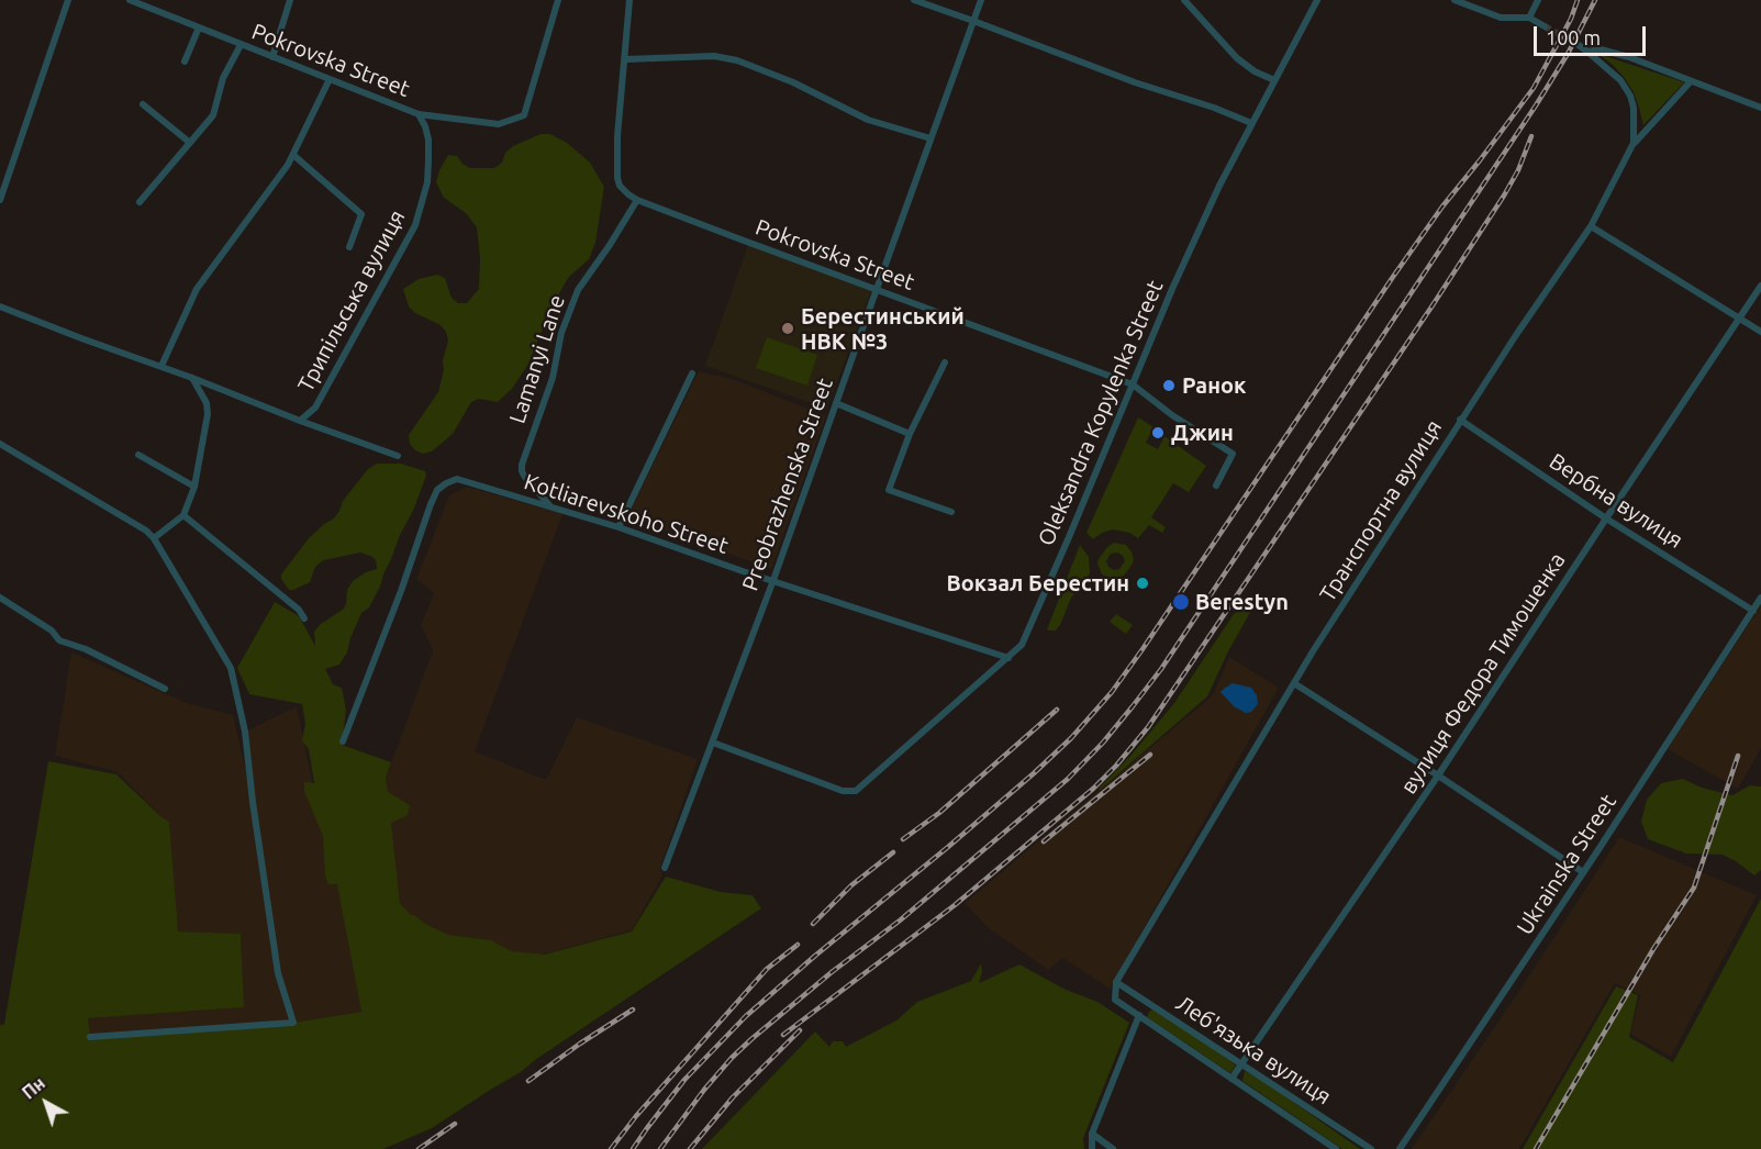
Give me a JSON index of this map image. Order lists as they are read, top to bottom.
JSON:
{
  "streets": {
    "street": [
      "Pokrovska Street",
      "Трипільська вулиця",
      "Lamanyi Lane",
      "Oleksandra Kopylenka Street",
      "Preobrazhenska Street",
      "Вербна вулиця",
      "Транспортна вулиця",
      "Kotliarevskoho Street",
      "вулиця Федора Тимошенка",
      "Ukrainska Street",
      "Леб'язька вулиця"
    ]
  },
  "crossings": [
    ["Pokrovska Street", "Трипільська вулиця"],
    ["Pokrovska Street", "Lamanyi Lane"],
    ["Pokrovska Street", "Oleksandra Kopylenka Street"],
    ["Pokrovska Street", "Preobrazhenska Street"],
    ["Lamanyi Lane", "Kotliarevskoho Street"],
    ["Oleksandra Kopylenka Street", "Preobrazhenska Street"],
    ["Oleksandra Kopylenka Street", "Kotliarevskoho Street"],
    ["Preobrazhenska Street", "Kotliarevskoho Street"],
    ["Вербна вулиця", "Транспортна вулиця"],
    ["Вербна вулиця", "вулиця Федора Тимошенка"],
    ["Вербна вулиця", "Ukrainska Street"],
    ["Транспортна вулиця", "Леб'язька вулиця"],
    ["вулиця Федора Тимошенка", "Леб'язька вулиця"]
  ],
  "places": [
    "Берестинський НВК №3",
    "Ранок",
    "Джин",
    "Вокзал Берестин",
    "Berestyn"
  ],
  "scale_bar": "100 m",
  "north": "top left"
}
